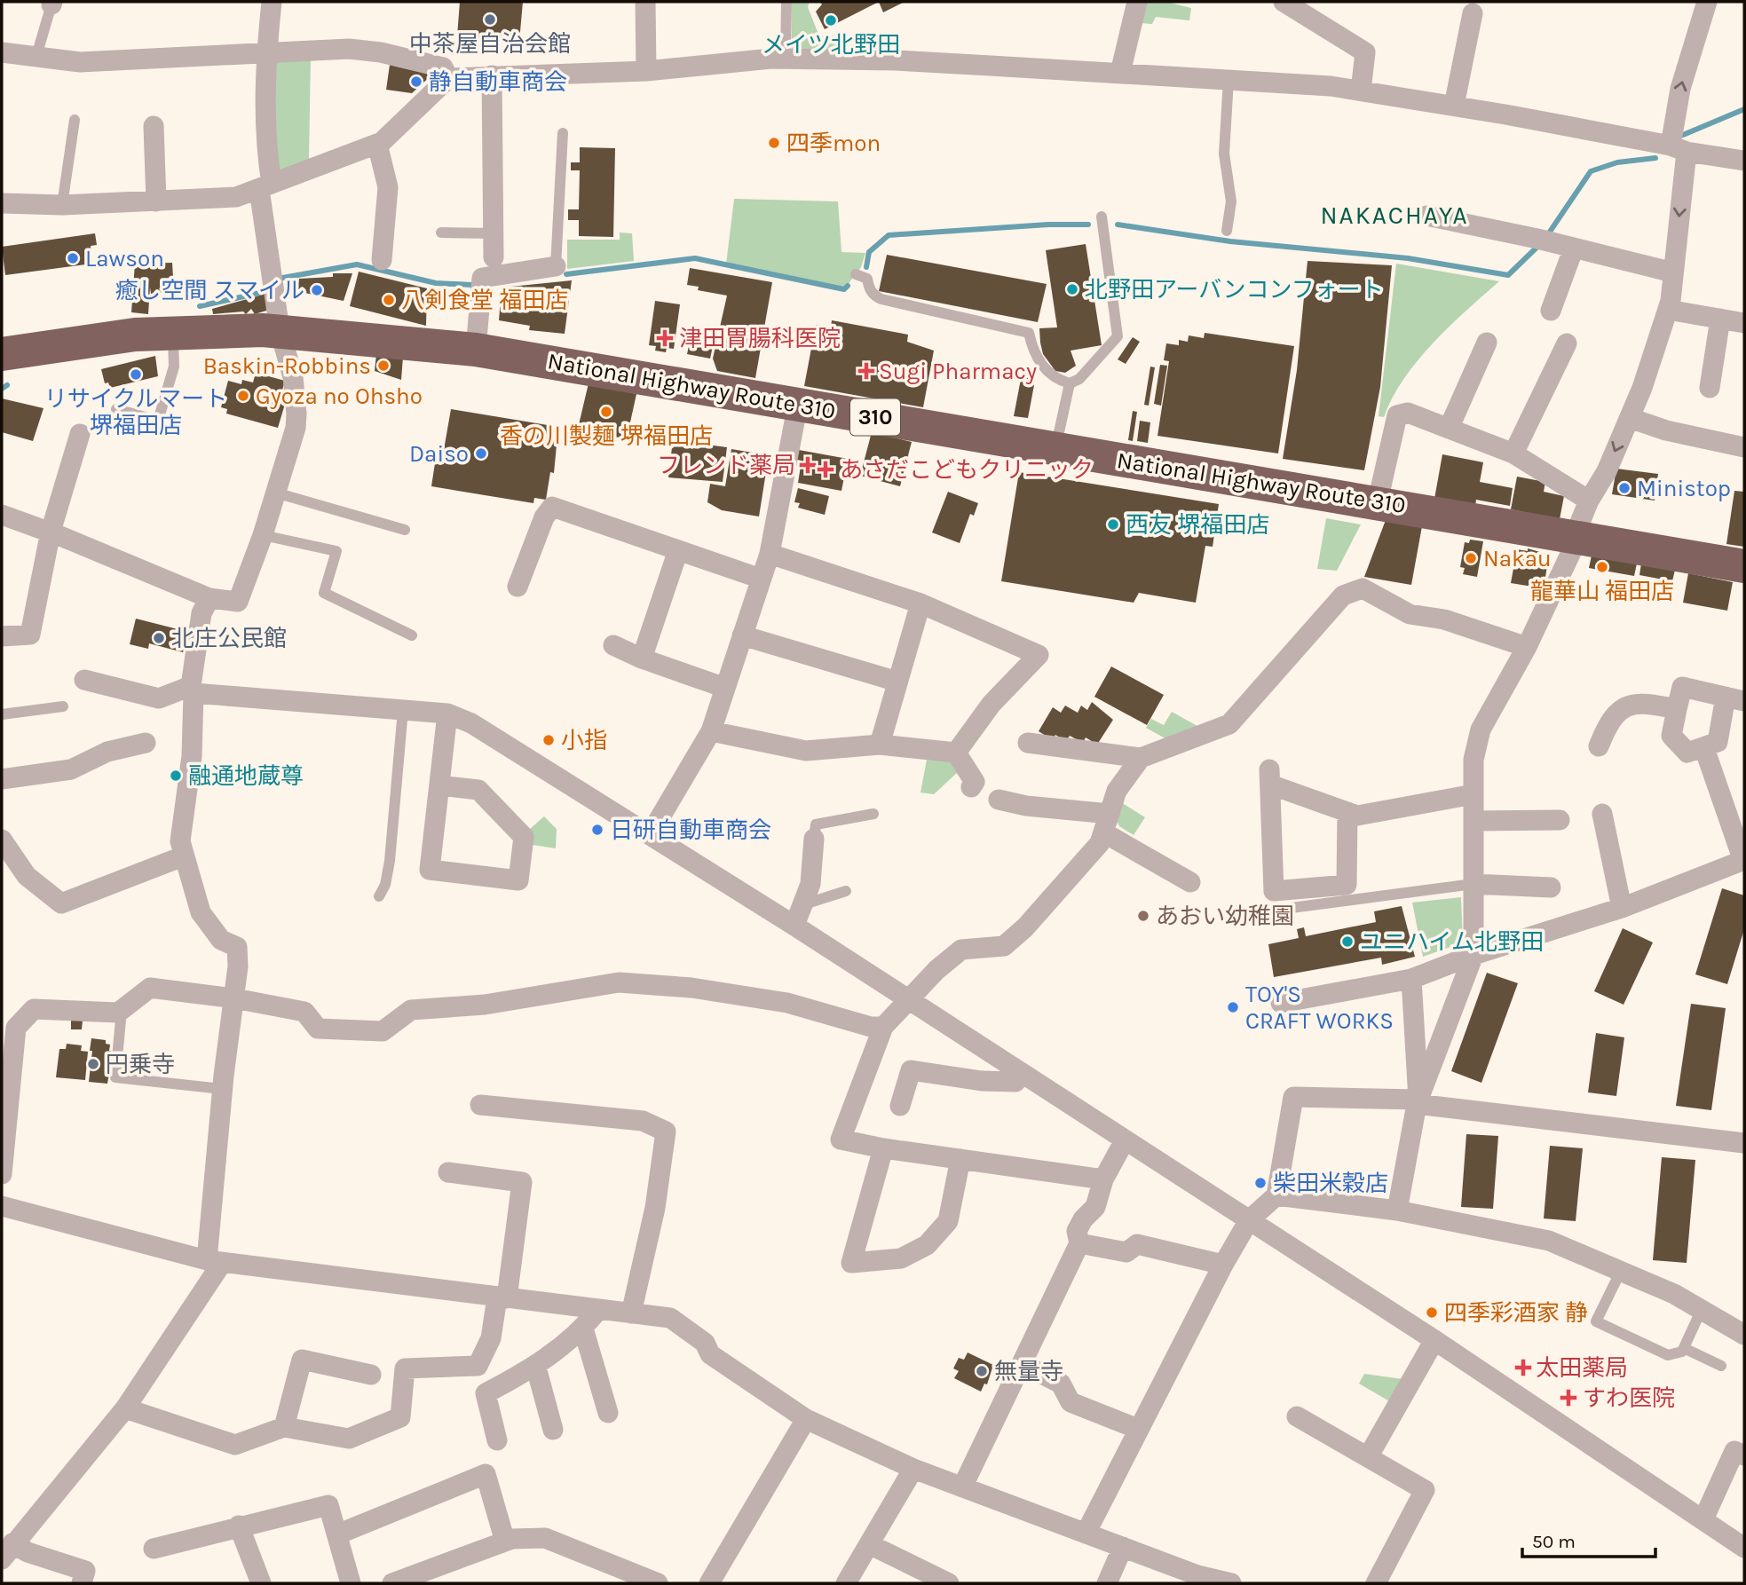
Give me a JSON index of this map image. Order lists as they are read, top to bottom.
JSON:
{
  "streets": {
    "highway": ["National Highway Route 310", "310"]
  },
  "districts": ["NAKACHAYA"],
  "places": {
    "other": [
      "中茶屋自治会館",
      "メイツ北野田",
      "静自動車商会",
      "四季mon",
      "Lawson",
      "北野田アーバンコンフォート",
      "癒し空間 スマイル",
      "八剣食堂 福田店",
      "Baskin-Robbins",
      "リサイクルマート 堺福田店",
      "Gyoza no Ohsho",
      "香の川製麺 堺福田店",
      "Daiso",
      "Ministop",
      "西友 堺福田店",
      "Nakau",
      "龍華山 福田店",
      "北庄公民館",
      "小指",
      "融通地蔵尊",
      "日研自動車商会",
      "あおい幼稚園",
      "ユニハイム北野田",
      "TOY'S CRAFT WORKS",
      "円乗寺",
      "柴田米穀店",
      "四季彩酒家 静",
      "無量寺"
    ],
    "health": [
      "津田胃腸科医院",
      "Sugi Pharmacy",
      "フレンド薬局",
      "あさだこどもクリニック",
      "太田薬局",
      "すわ医院"
    ]
  },
  "scale_bar": "50 m"
}
